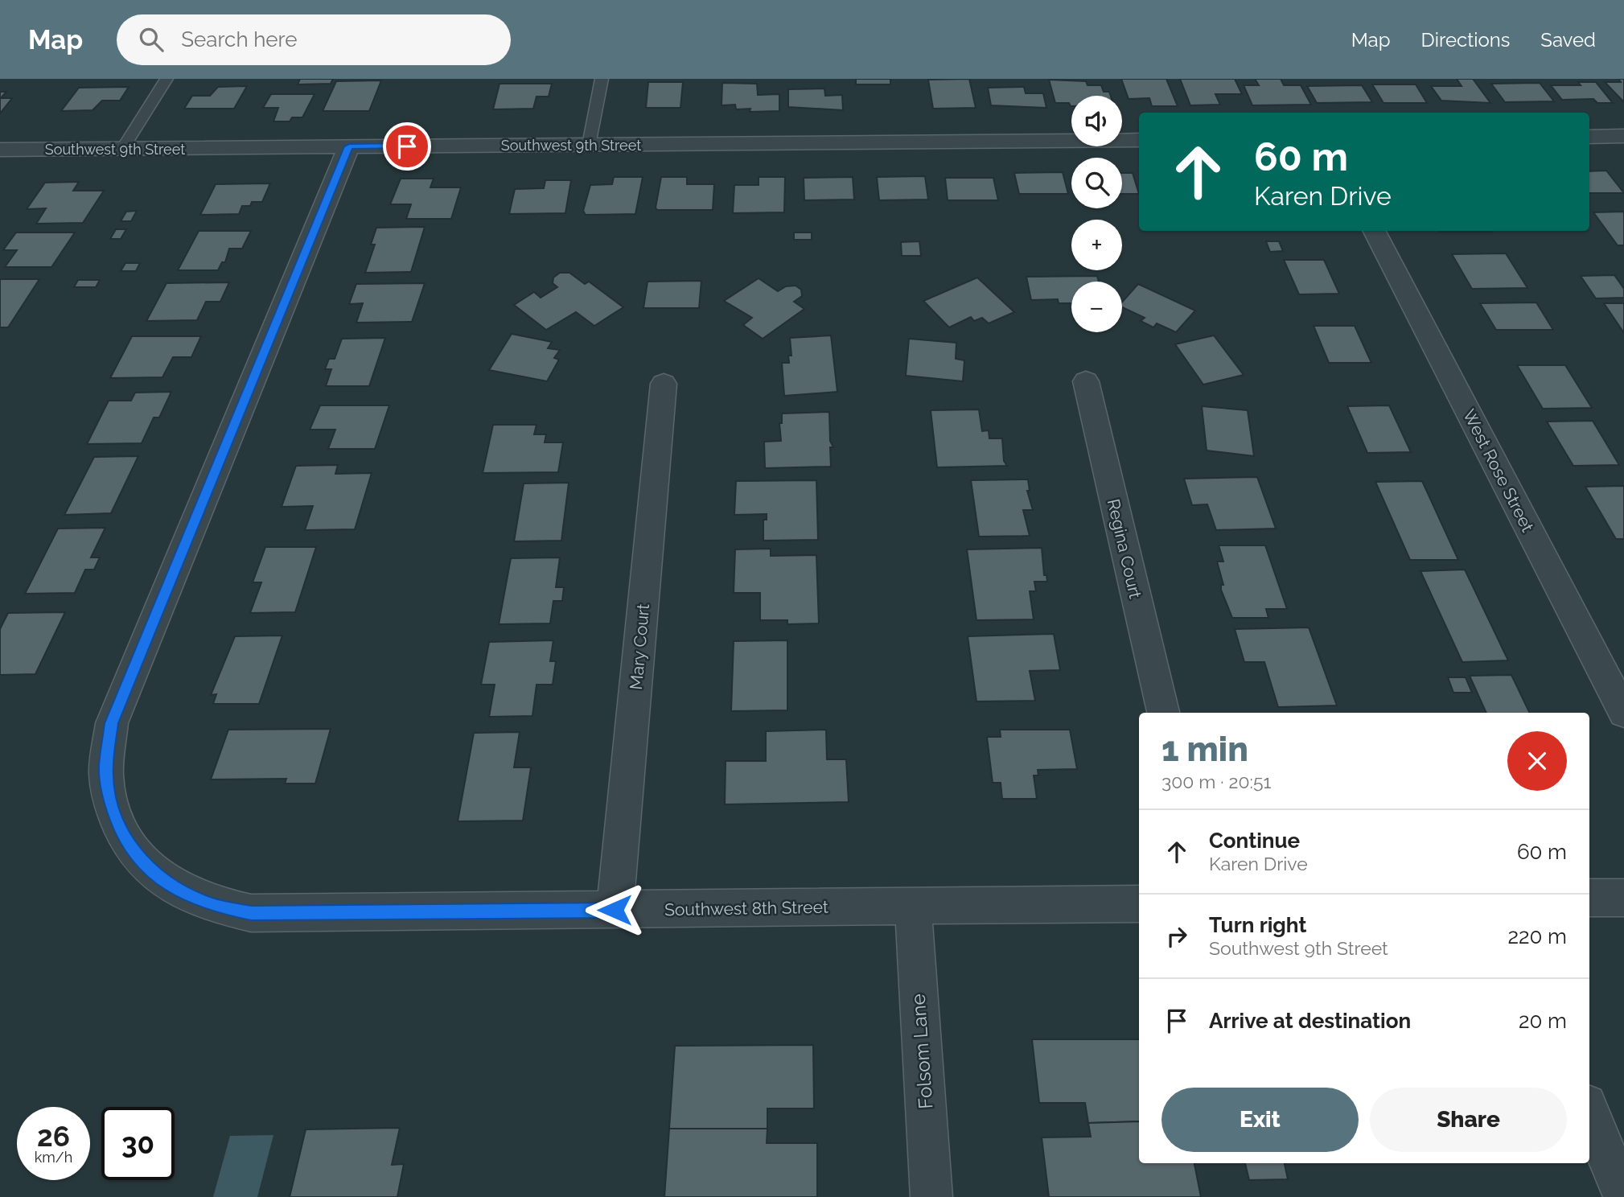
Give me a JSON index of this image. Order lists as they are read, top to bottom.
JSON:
{
  "streets": {
    "street": [
      "Southwest 9th Street",
      "West Rose Street",
      "Regina Court",
      "Mary Court",
      "Southwest 8th Street",
      "Folsom Lane"
    ]
  },
  "crossings": [
    ["Southwest 9th Street", "Southwest 8th Street"],
    ["Mary Court", "Southwest 8th Street"],
    ["Southwest 8th Street", "Folsom Lane"]
  ],
  "page": {
    "header": "Map",
    "search": "Search here",
    "nav": ["Map", "Directions", "Saved"],
    "map_buttons": ["+", "−"],
    "turn": ["60 m", "Karen Drive"],
    "heading": ["1 min", "300 m · 20:51"],
    "list": [
      {
        "name": "Continue",
        "note": "Karen Drive",
        "value": "60 m"
      },
      {
        "name": "Turn right",
        "note": "Southwest 9th Street",
        "value": "220 m"
      },
      {
        "name": "Arrive at destination",
        "value": "20 m"
      }
    ],
    "buttons": ["Exit", "Share"],
    "speed": "26 km/h",
    "limit": "30"
  }
}
